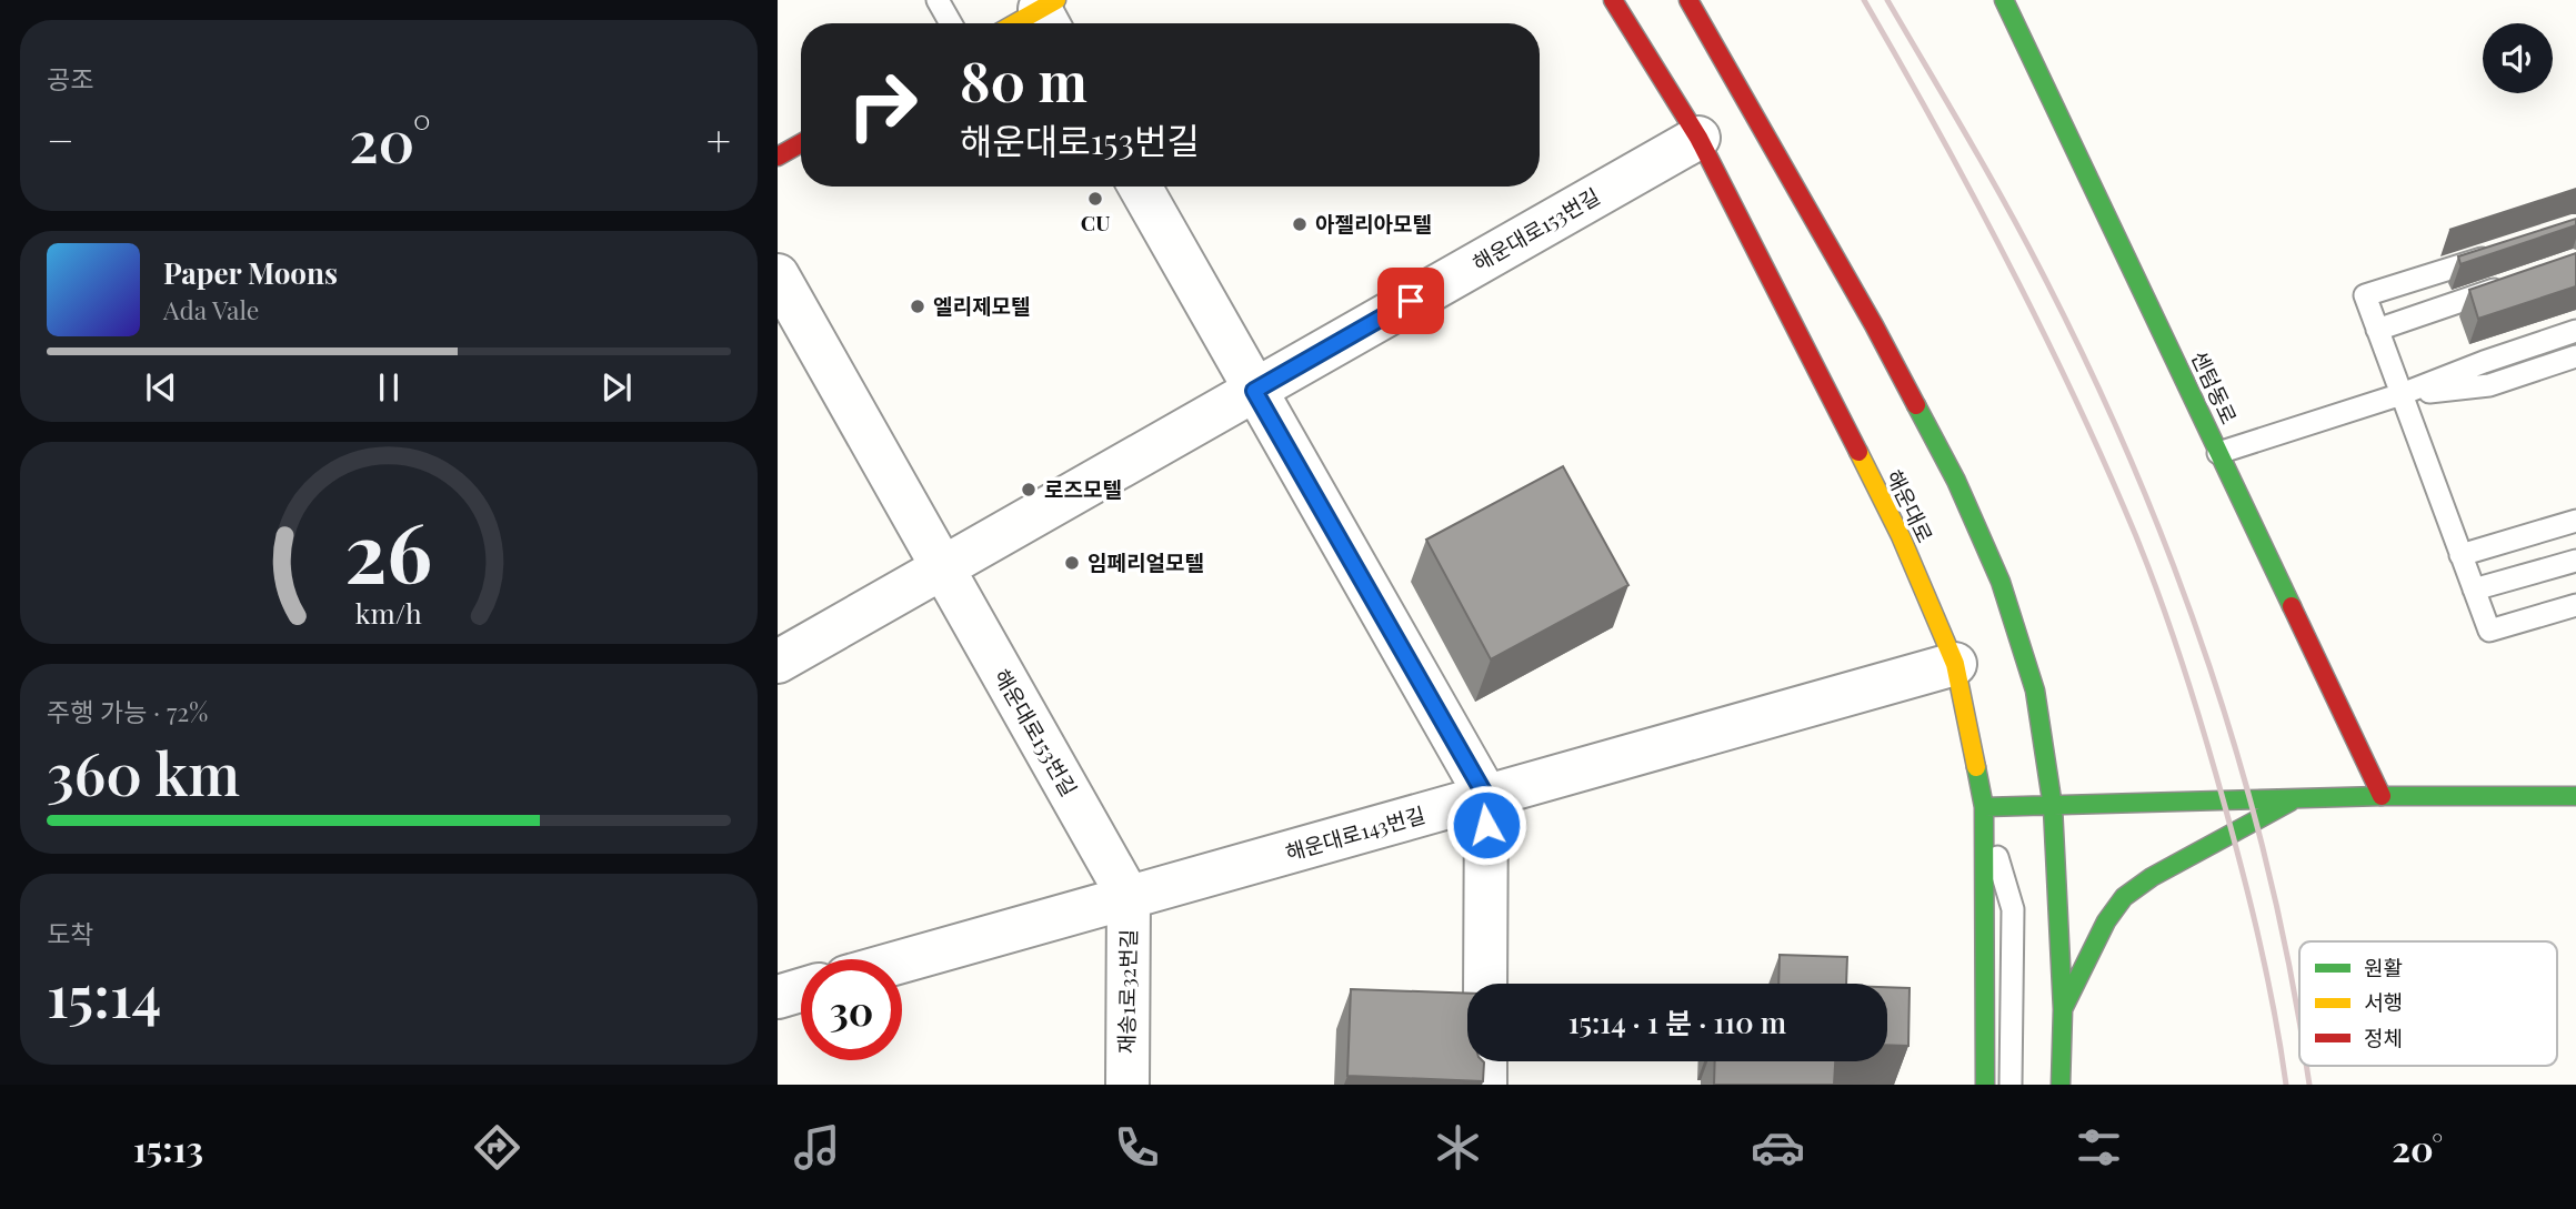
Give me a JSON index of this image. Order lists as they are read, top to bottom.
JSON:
{
  "streets": {
    "main road": ["센텀동로", "해운대로"],
    "street": ["해운대로153번길", "해운대로143번길", "재송1로32번길"]
  },
  "crossings": [
    ["해운대로153번길", "해운대로"],
    ["해운대로153번길", "해운대로143번길"],
    ["해운대로153번길", "재송1로32번길"],
    ["해운대로", "해운대로143번길"],
    ["해운대로143번길", "재송1로32번길"]
  ],
  "places": [
    "CU",
    "아젤리아모텔",
    "엘리제모텔",
    "로즈모텔",
    "임페리얼모텔"
  ],
  "legend": ["원활", "서행", "정체"],
  "page": {
    "tile": [
      "공조",
      ["주행 가능 · 72%", "360 km"],
      ["도착", "15:14"]
    ],
    "turn": ["80 m", "해운대로153번길"],
    "heat": ["−", "20°", "+"],
    "song": ["Paper Moons", "Ada Vale"],
    "limit": "30",
    "trip": "15:14 · 1 분 · 110 m",
    "tabs": ["15:13", "20°"],
    "gauge": ["26", "km/h"]
  }
}
